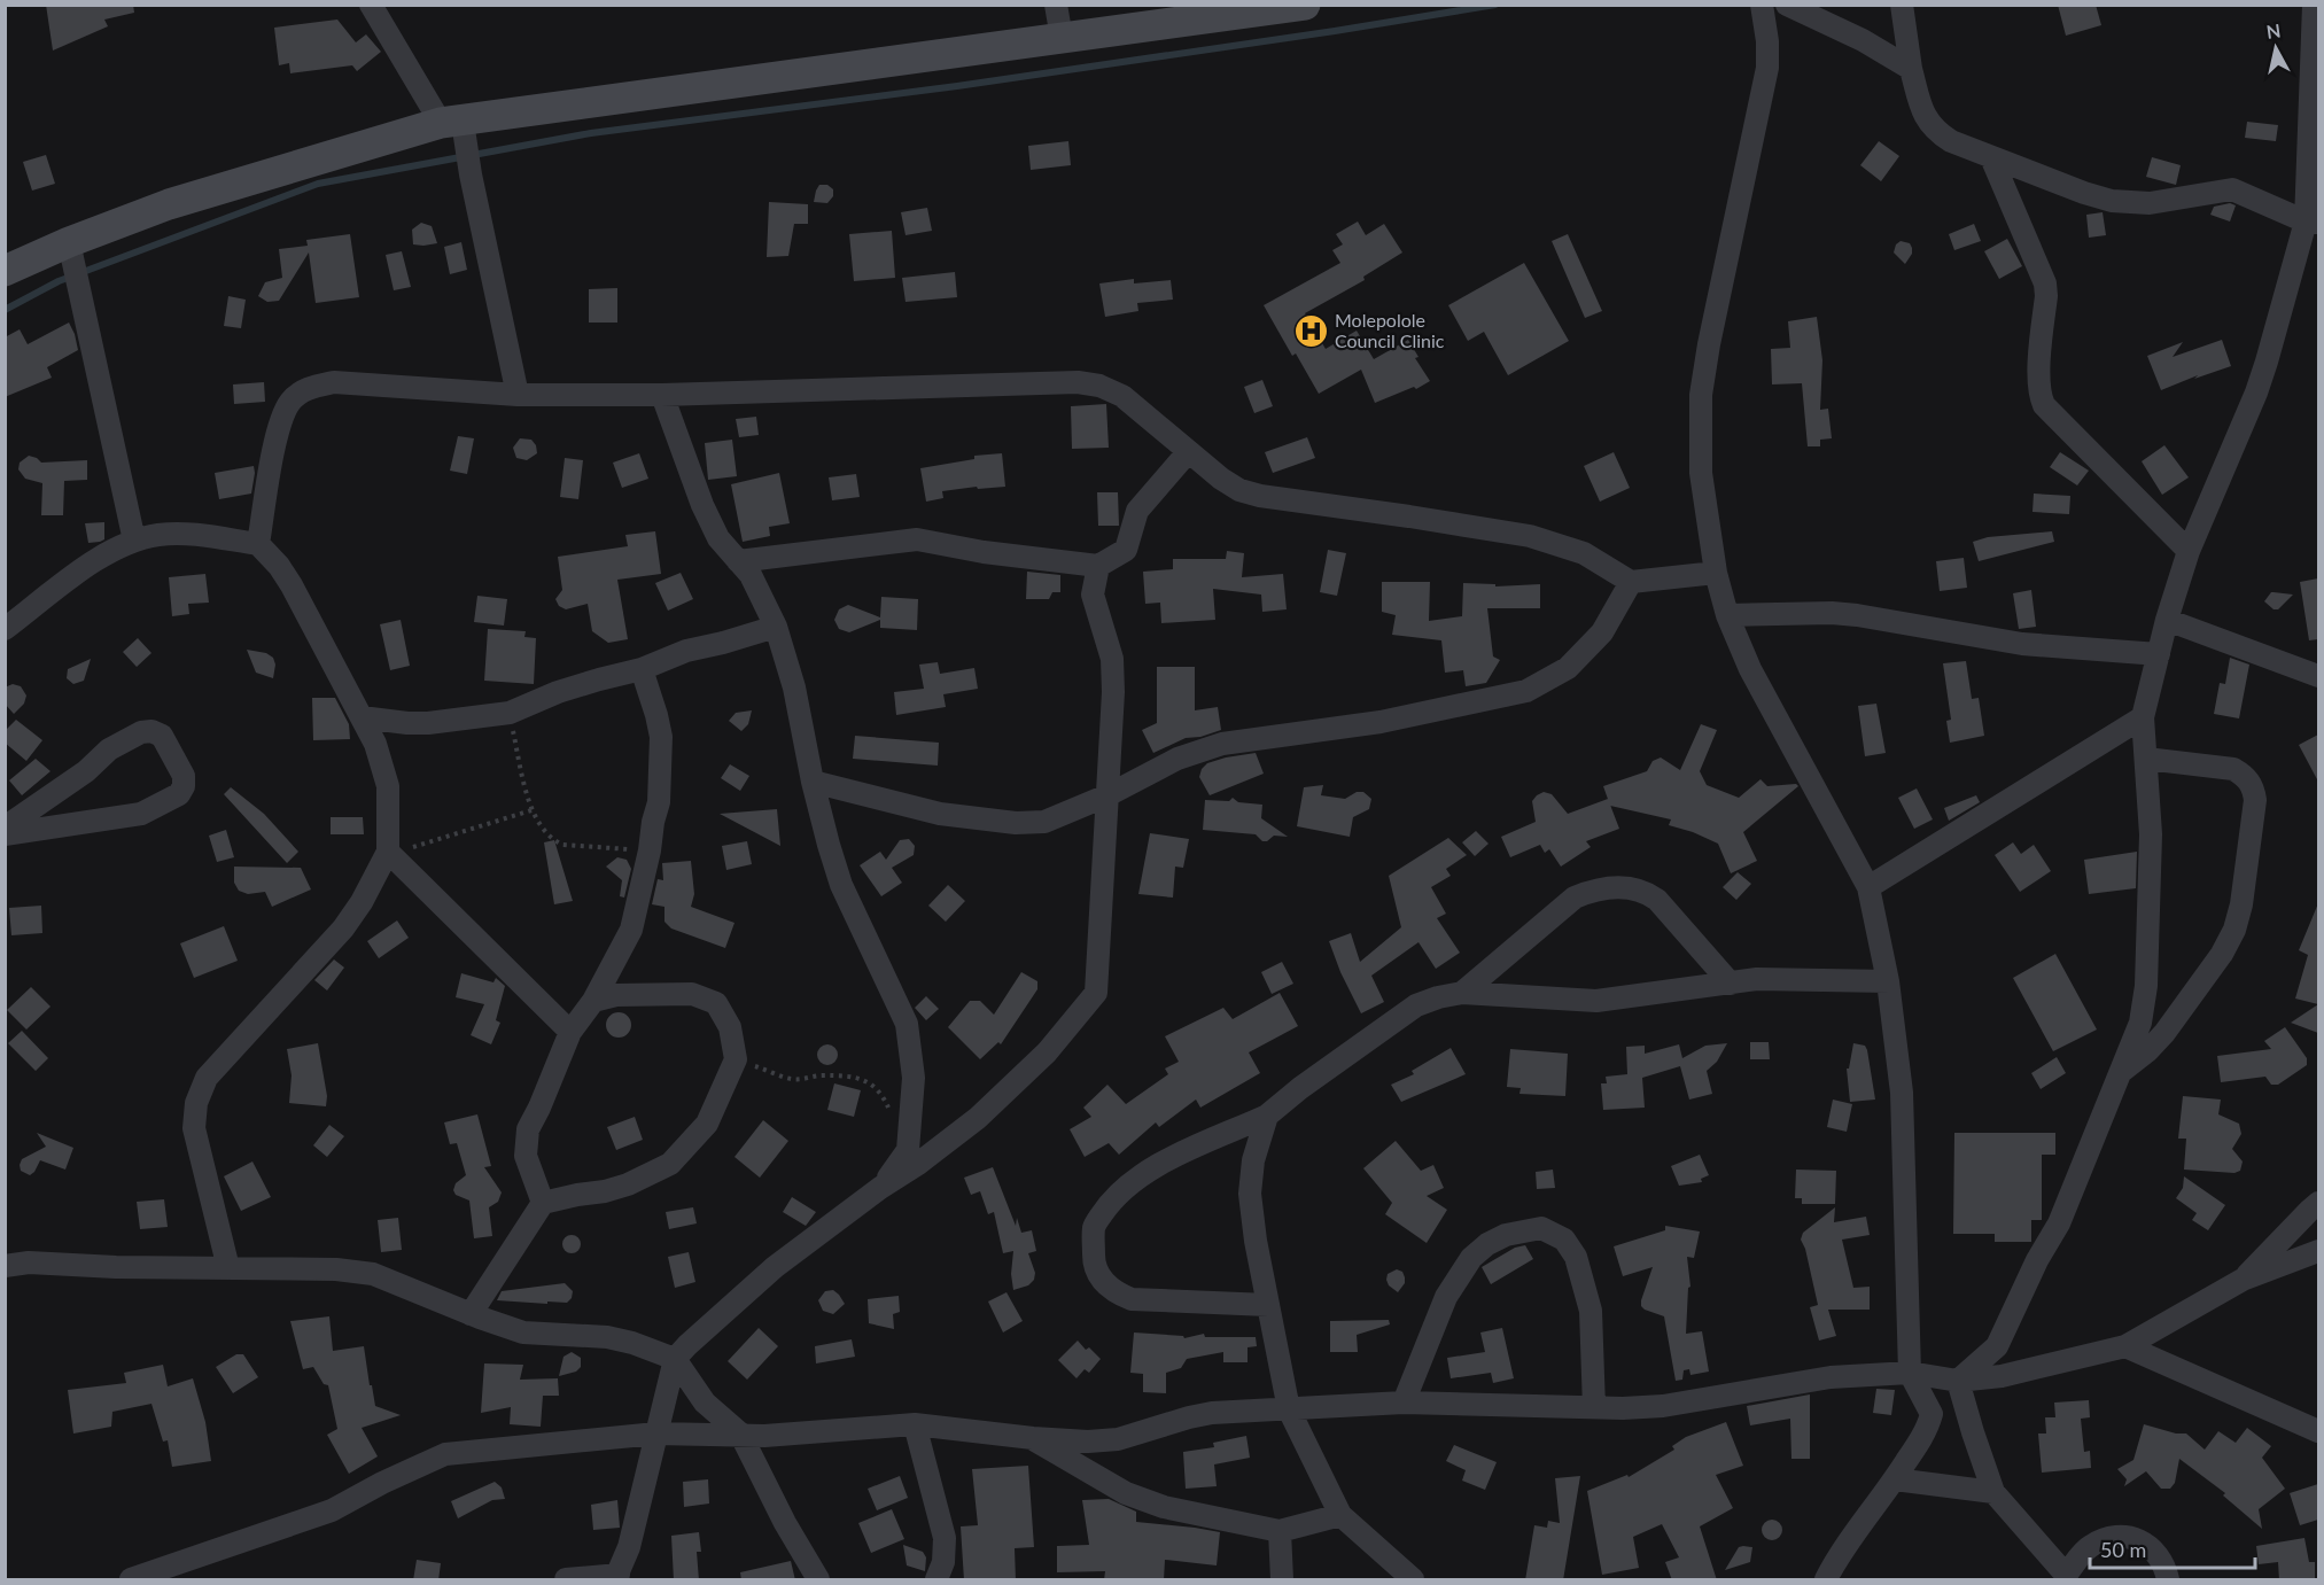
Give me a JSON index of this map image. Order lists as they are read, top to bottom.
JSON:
{
  "places": {
    "hospital": ["Molepolole Council Clinic"]
  },
  "scale_bar": "50 m",
  "north": "top"
}
